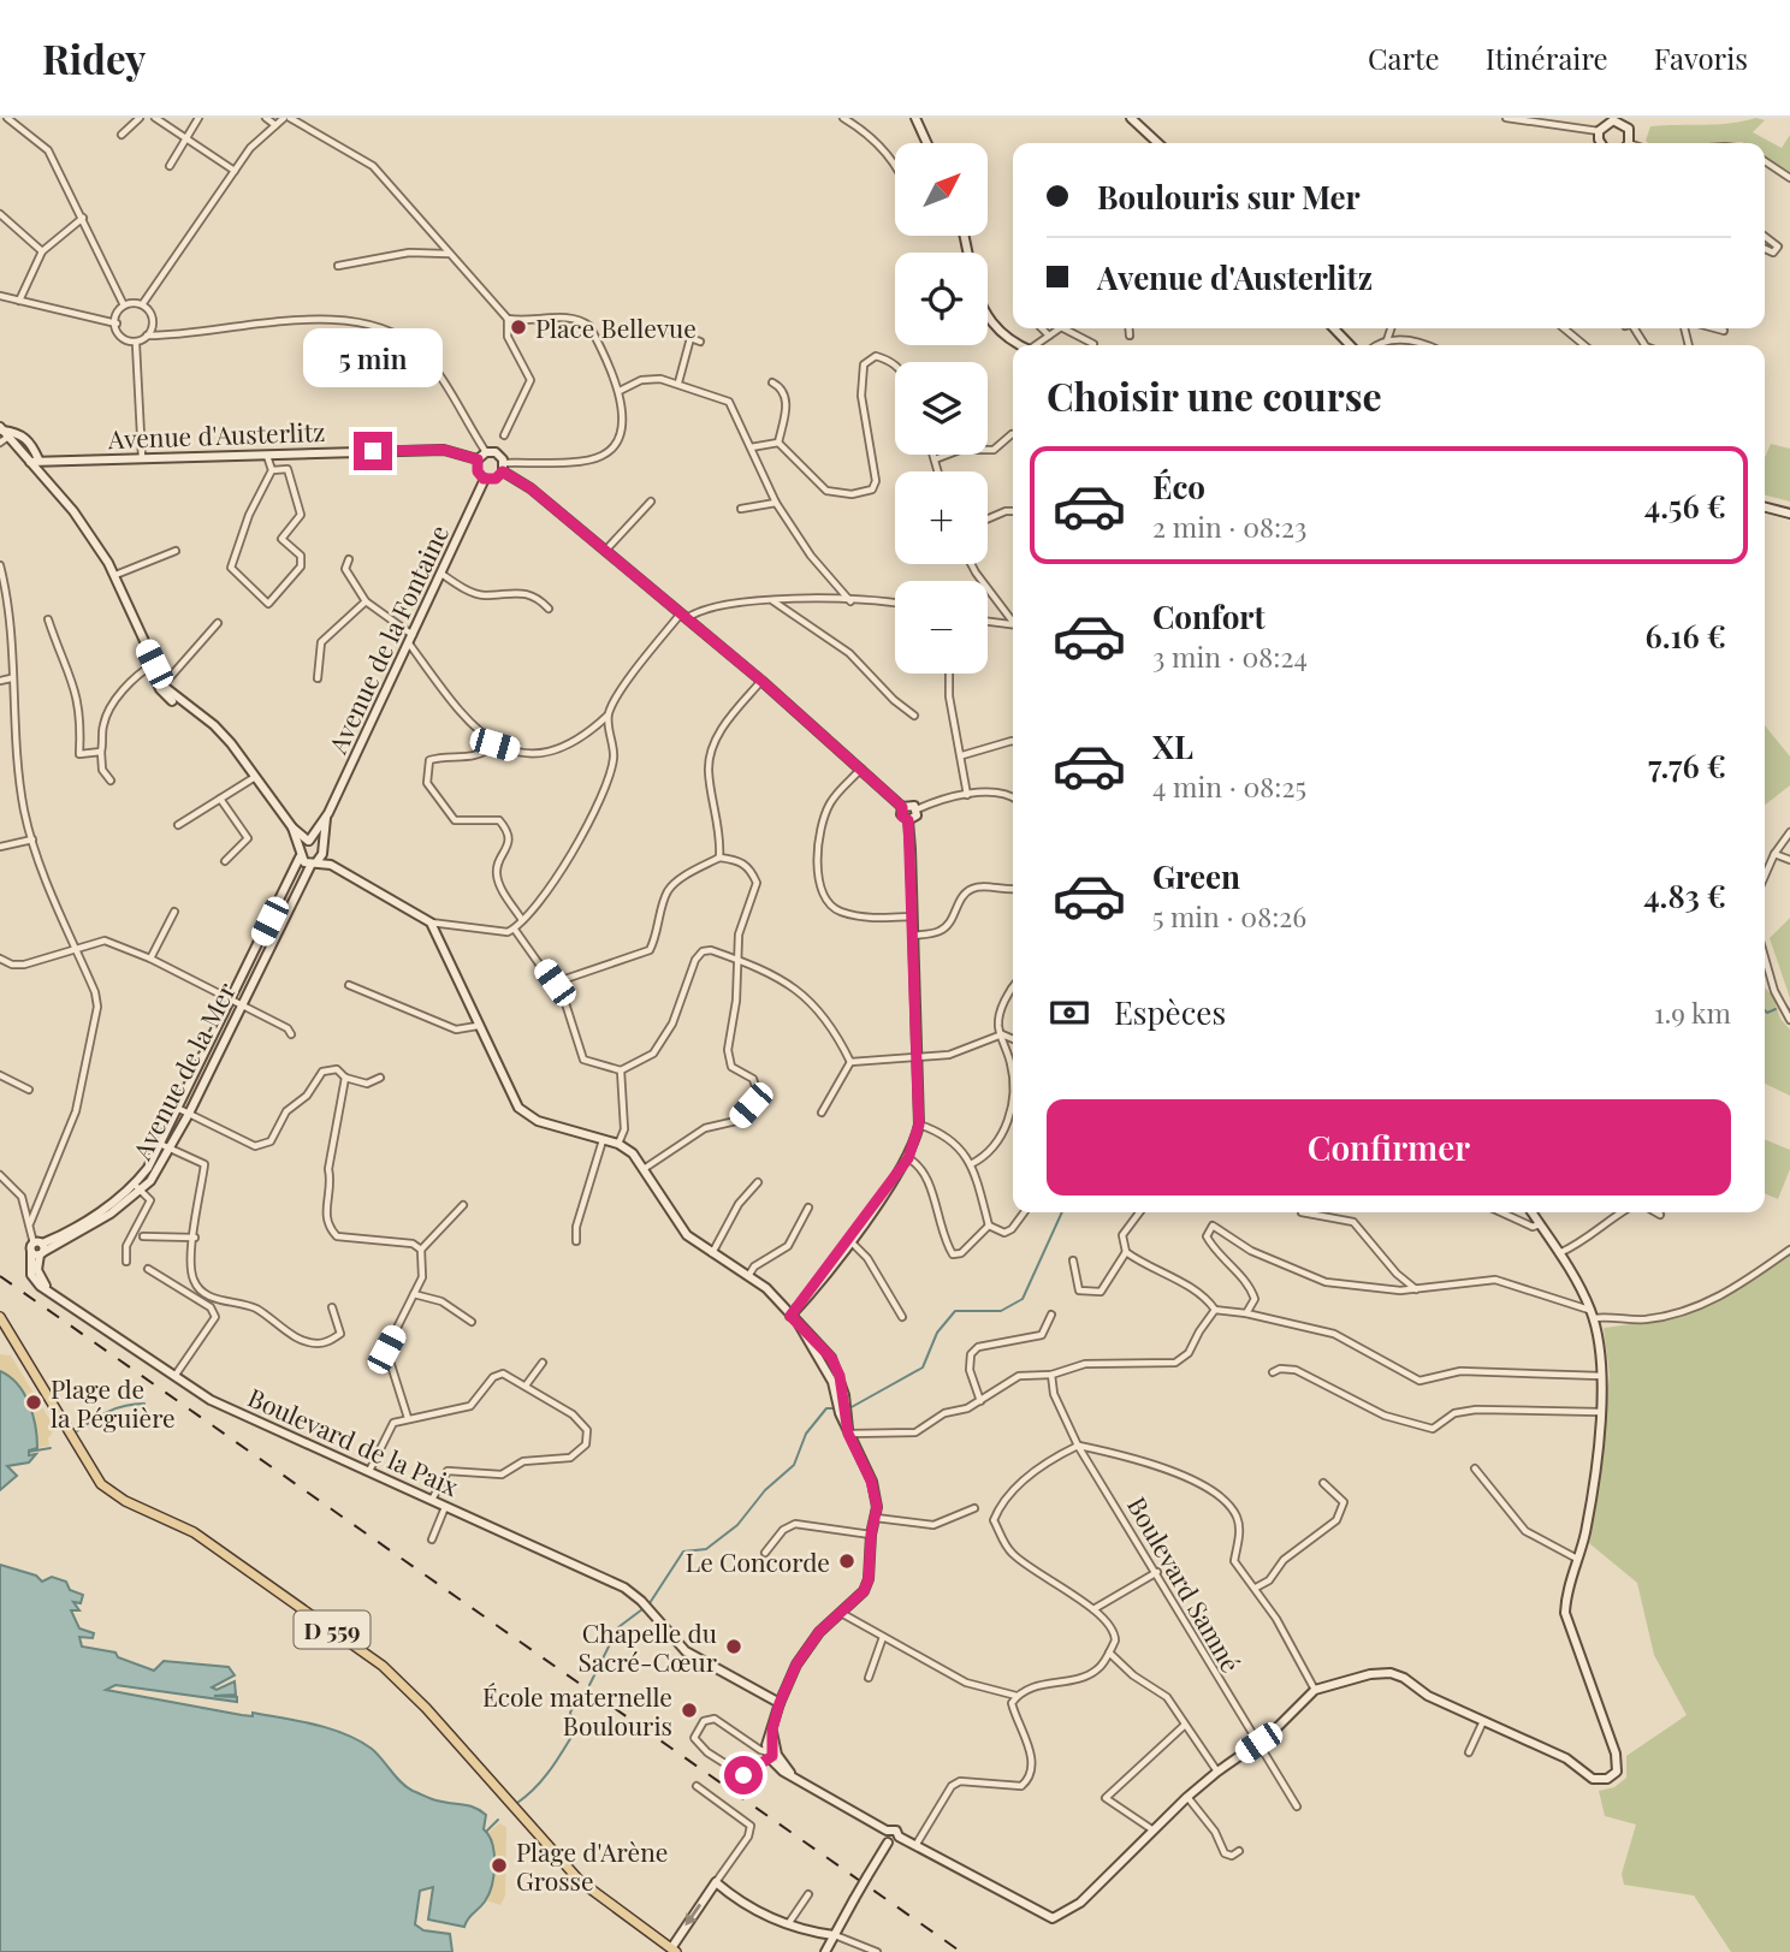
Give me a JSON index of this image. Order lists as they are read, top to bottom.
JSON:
{
  "streets": {
    "main road": ["D 559"],
    "street": [
      "Avenue d'Austerlitz",
      "Avenue de la Fontaine",
      "Avenue de la Mer",
      "Boulevard de la Paix",
      "Boulevard Samné"
    ]
  },
  "crossings": [
    ["Avenue d'Austerlitz", "Avenue de la Fontaine"],
    ["Avenue de la Fontaine", "Avenue de la Mer"],
    ["Avenue de la Mer", "Boulevard de la Paix"]
  ],
  "places": [
    "Place Bellevue",
    "Plage de la Péguière",
    "Le Concorde",
    "Chapelle du Sacré-Cœur",
    "École maternelle Boulouris",
    "Plage d'Arène Grosse"
  ],
  "north": "top right",
  "page": {
    "header": "Ridey",
    "nav": ["Carte", "Itinéraire", "Favoris"],
    "map_buttons": ["+", "−"],
    "banner": ["Boulouris sur Mer", "Avenue d'Austerlitz"],
    "bubble": "5 min",
    "heading": "Choisir une course",
    "list": [
      {
        "name": "Éco",
        "note": "2 min · 08:23",
        "value": "4.56 €"
      },
      {
        "name": "Confort",
        "note": "3 min · 08:24",
        "value": "6.16 €"
      },
      {
        "name": "XL",
        "note": "4 min · 08:25",
        "value": "7.76 €"
      },
      {
        "name": "Green",
        "note": "5 min · 08:26",
        "value": "4.83 €"
      }
    ],
    "pay": ["Espèces", "1.9 km"],
    "buttons": "Confirmer"
  }
}
